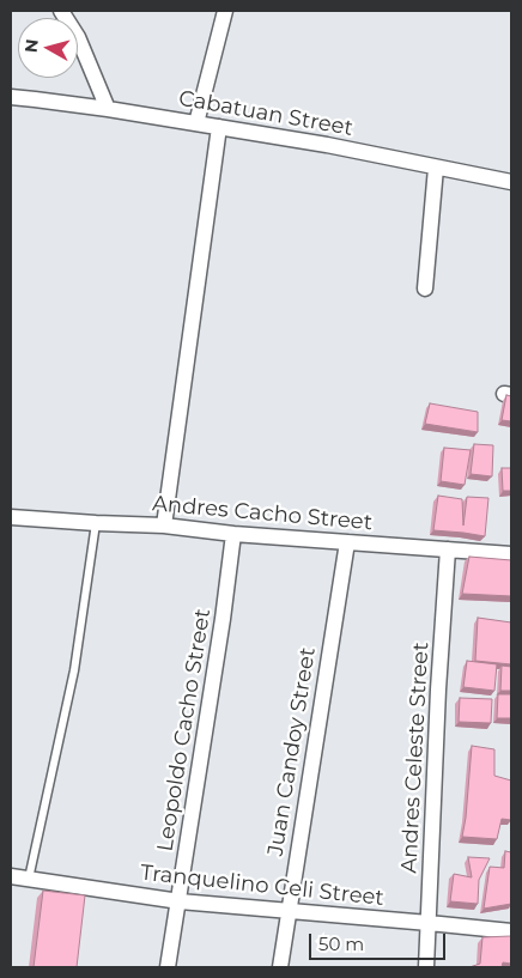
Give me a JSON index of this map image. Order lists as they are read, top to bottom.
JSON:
{
  "streets": {
    "street": [
      "Cabatuan Street",
      "Andres Cacho Street",
      "Leopoldo Cacho Street",
      "Juan Candoy Street",
      "Andres Celeste Street",
      "Tranquelino Celi Street"
    ]
  },
  "crossings": [
    ["Andres Cacho Street", "Leopoldo Cacho Street"],
    ["Andres Cacho Street", "Juan Candoy Street"],
    ["Andres Cacho Street", "Andres Celeste Street"],
    ["Leopoldo Cacho Street", "Tranquelino Celi Street"],
    ["Juan Candoy Street", "Tranquelino Celi Street"],
    ["Andres Celeste Street", "Tranquelino Celi Street"]
  ],
  "scale_bar": "50 m",
  "north": "left"
}
